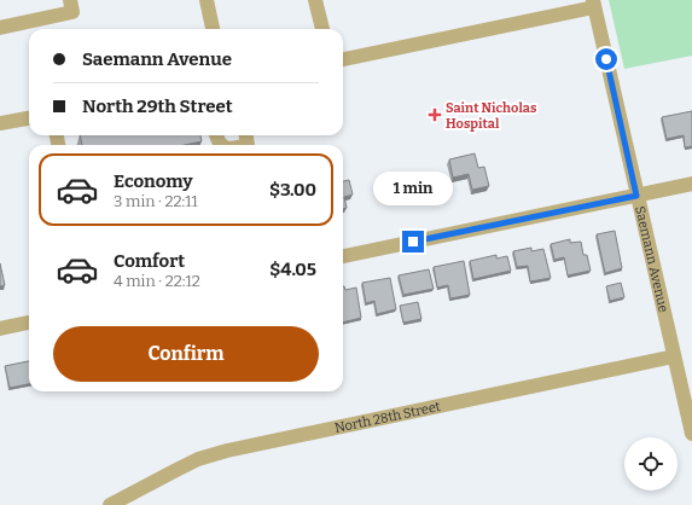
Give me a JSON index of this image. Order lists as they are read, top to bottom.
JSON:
{
  "streets": {
    "street": ["Saemann Avenue", "North 28th Street"]
  },
  "crossings": [
    ["Saemann Avenue", "North 28th Street"]
  ],
  "places": {
    "health": ["Saint Nicholas Hospital"]
  },
  "page": {
    "banner": ["Saemann Avenue", "North 29th Street"],
    "list": [
      {
        "name": "Economy",
        "note": "3 min · 22:11",
        "value": "$3.00"
      },
      {
        "name": "Comfort",
        "note": "4 min · 22:12",
        "value": "$4.05"
      }
    ],
    "bubble": "1 min",
    "buttons": "Confirm"
  }
}
